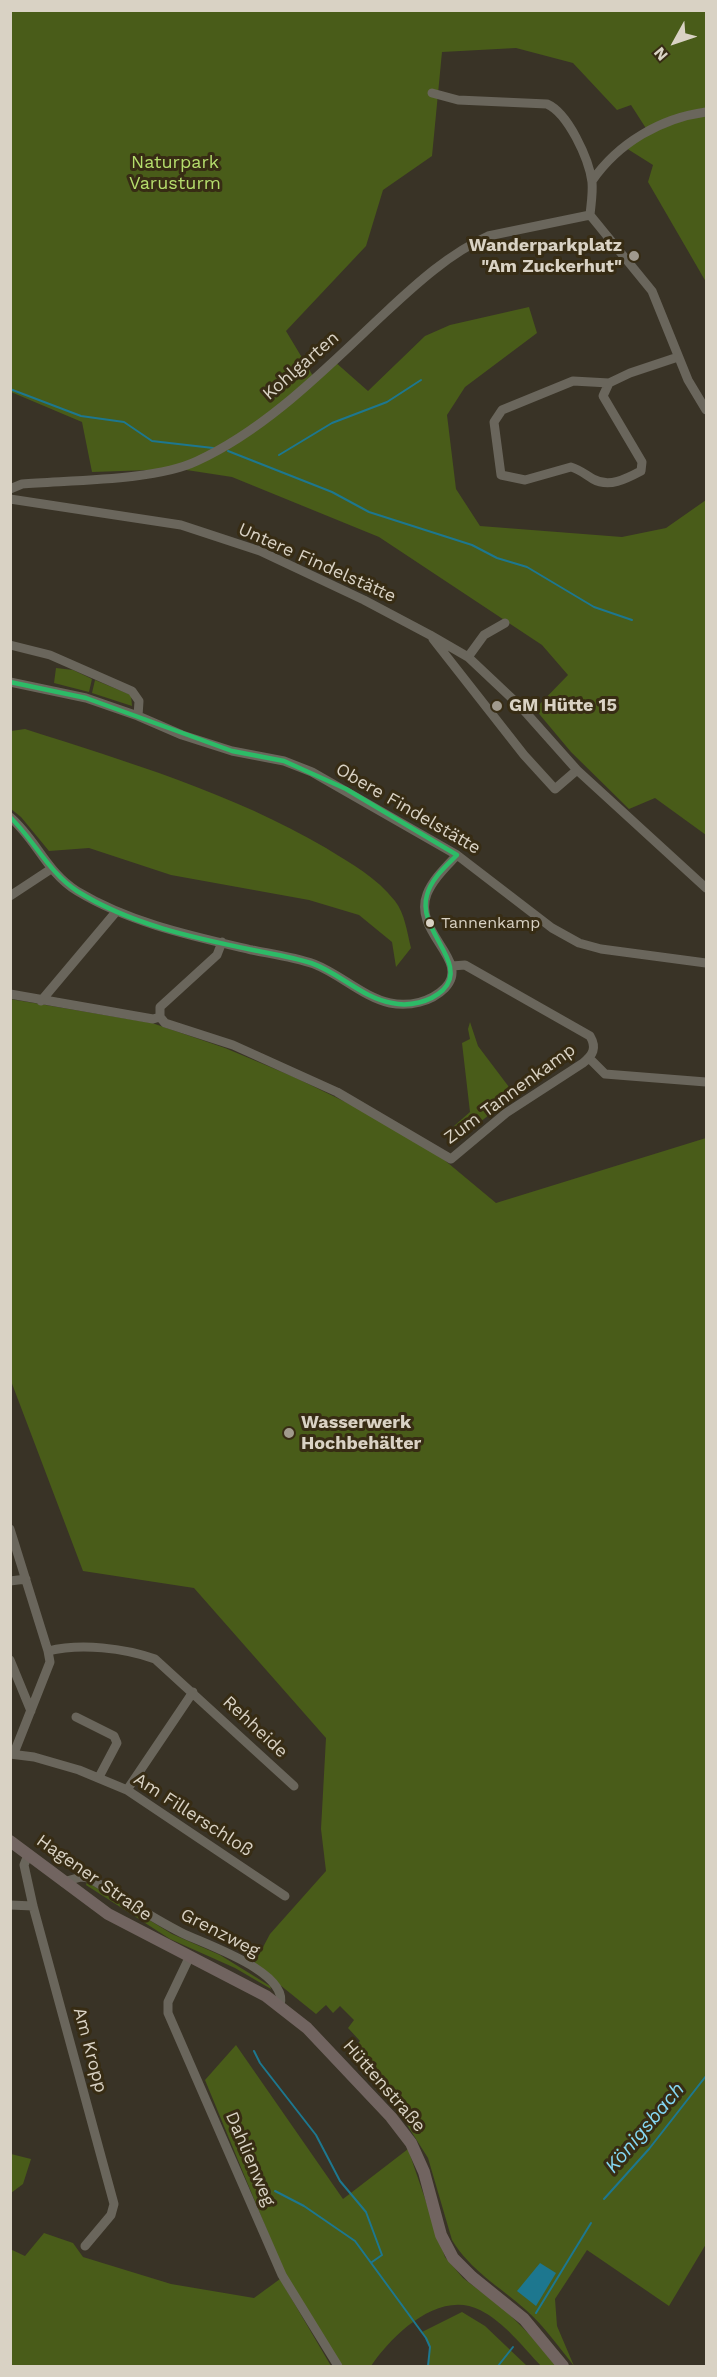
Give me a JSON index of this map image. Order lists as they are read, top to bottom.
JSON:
{
  "streets": {
    "main road": ["Hagener Straße", "Hüttenstraße"],
    "street": [
      "Kohlgarten",
      "Untere Findelstätte",
      "Obere Findelstätte",
      "Zum Tannenkamp",
      "Rehheide",
      "Am Fillerschloß",
      "Grenzweg",
      "Am Kropp",
      "Dahlienweg"
    ]
  },
  "crossings": [
    ["Hagener Straße", "Grenzweg"],
    ["Hagener Straße", "Am Kropp"],
    ["Hagener Straße", "Hüttenstraße"],
    ["Hagener Straße", "Dahlienweg"],
    ["Grenzweg", "Hüttenstraße"],
    ["Hüttenstraße", "Dahlienweg"]
  ],
  "water": ["Königsbach"],
  "parks": ["Naturpark Varusturm"],
  "places": [
    "Wanderparkplatz \"Am Zuckerhut\"",
    "GM Hütte 15",
    "Tannenkamp",
    "Wasserwerk Hochbehälter"
  ],
  "north": "bottom left"
}
